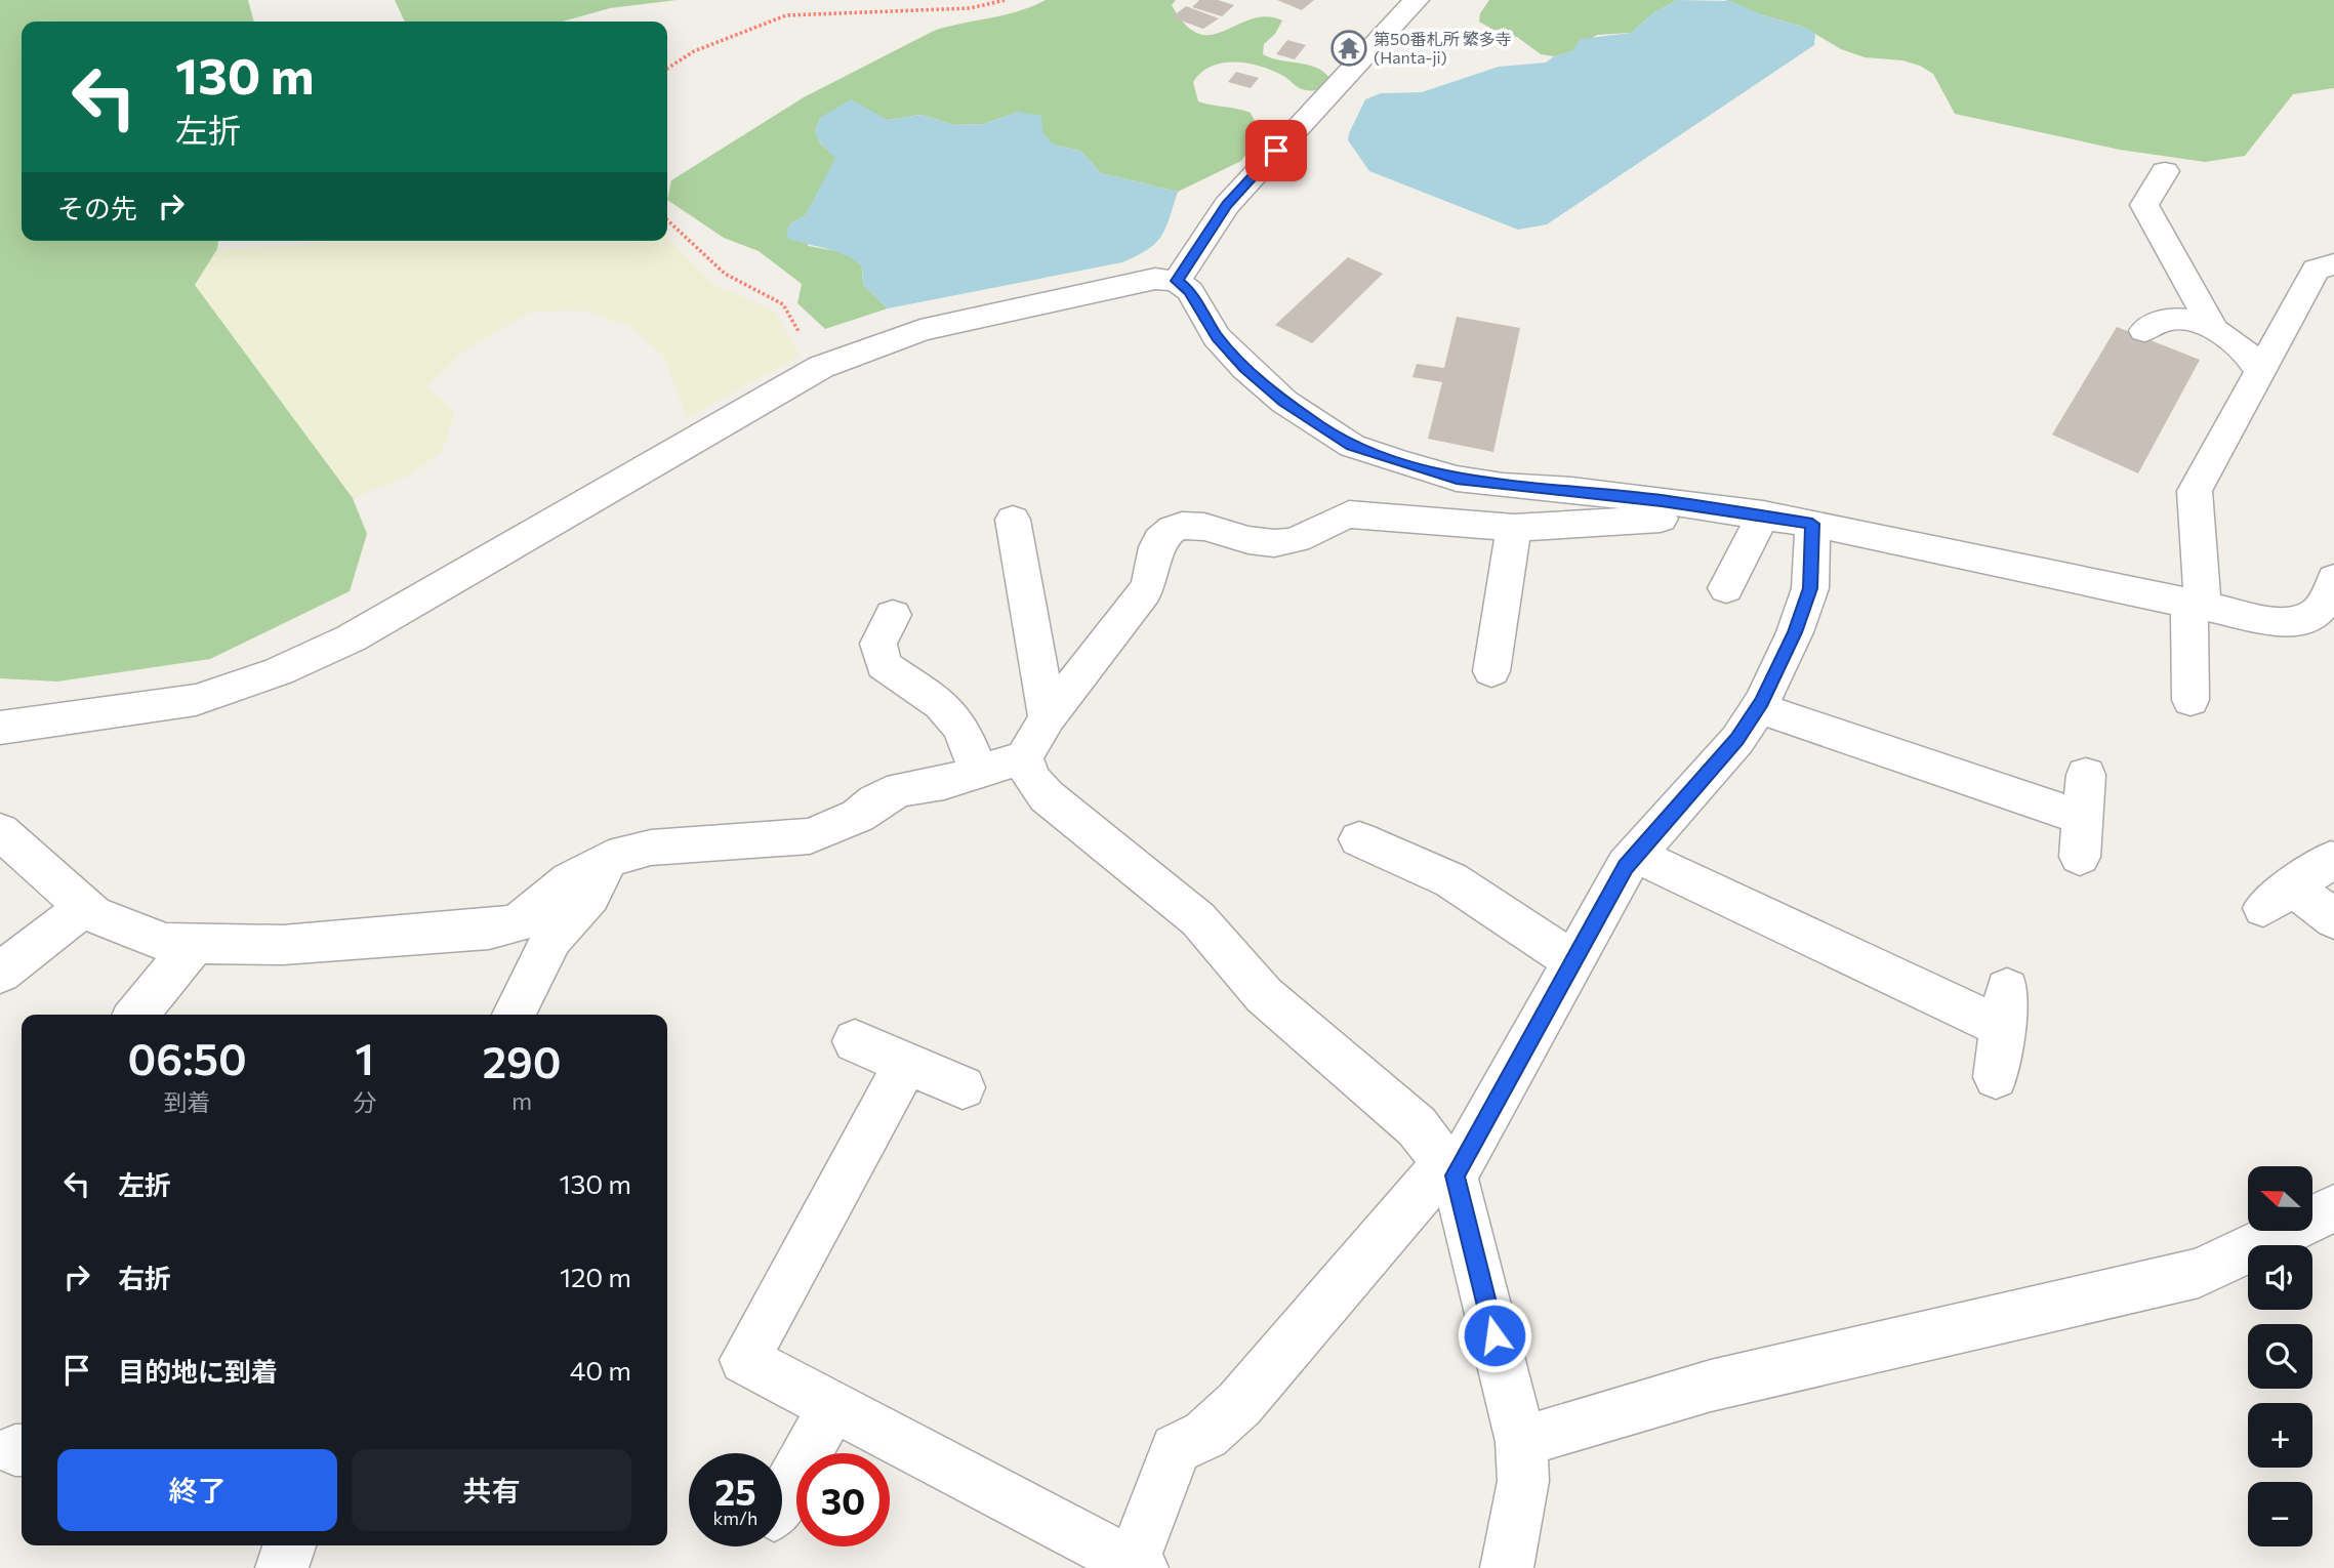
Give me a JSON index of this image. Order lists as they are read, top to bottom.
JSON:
{
  "places": {
    "temple": ["第50番札所 繁多寺 (Hanta-ji)"]
  },
  "north": "left",
  "page": {
    "turn": ["130 m", "左折"],
    "then": "その先",
    "eta": [
      "06:50",
      "到着",
      "1",
      "分",
      "290",
      "m"
    ],
    "list": [
      {
        "name": "左折",
        "value": "130 m"
      },
      {
        "name": "右折",
        "value": "120 m"
      },
      {
        "name": "目的地に到着",
        "value": "40 m"
      }
    ],
    "map_buttons": ["+", "−"],
    "buttons": ["終了", "共有"],
    "speed": "25 km/h",
    "limit": "30"
  }
}
